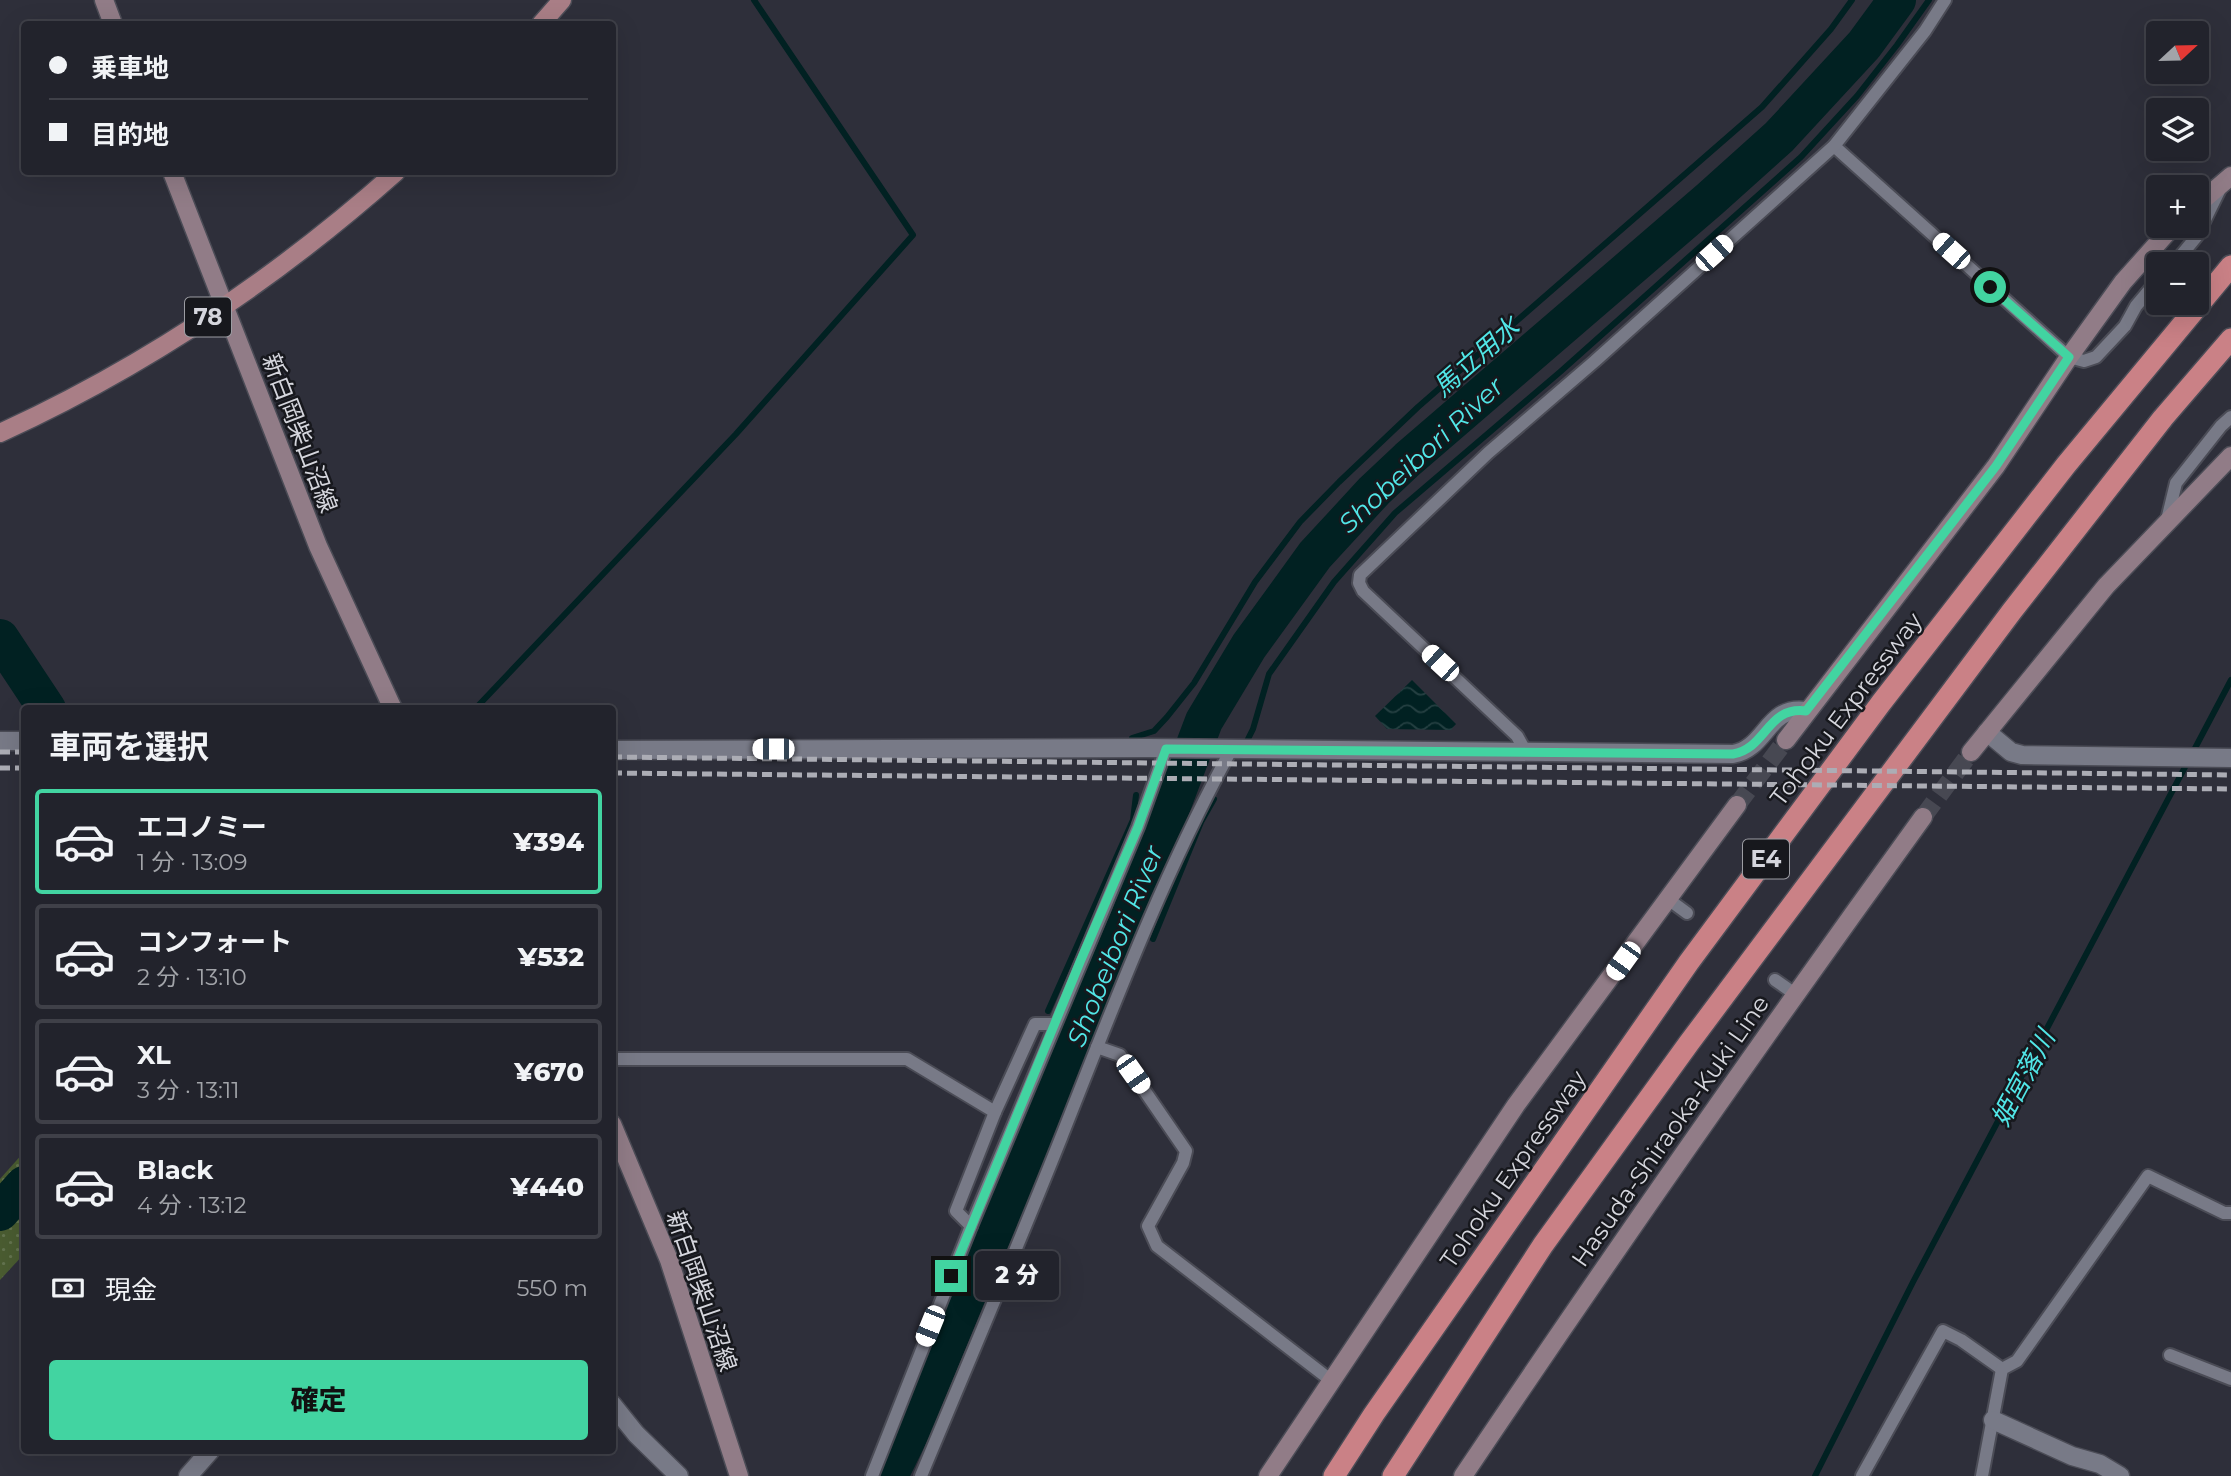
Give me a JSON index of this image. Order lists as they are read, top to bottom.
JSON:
{
  "streets": {
    "highway": ["Tohoku Expressway", "E4"],
    "main road": ["78"],
    "street": ["新白岡柴山沼線", "Hasuda-Shiraoka-Kuki Line"]
  },
  "crossings": [
    ["78", "新白岡柴山沼線"]
  ],
  "water": ["馬立用水", "Shobeibori River", "姫宮落川"],
  "north": "right",
  "page": {
    "map_buttons": ["+", "−"],
    "banner": ["乗車地", "目的地"],
    "heading": "車両を選択",
    "list": [
      {
        "name": "エコノミー",
        "note": "1 分 · 13:09",
        "value": "¥394"
      },
      {
        "name": "コンフォート",
        "note": "2 分 · 13:10",
        "value": "¥532"
      },
      {
        "name": "XL",
        "note": "3 分 · 13:11",
        "value": "¥670"
      },
      {
        "name": "Black",
        "note": "4 分 · 13:12",
        "value": "¥440"
      }
    ],
    "pay": ["現金", "550 m"],
    "bubble": "2 分",
    "buttons": "確定"
  }
}
